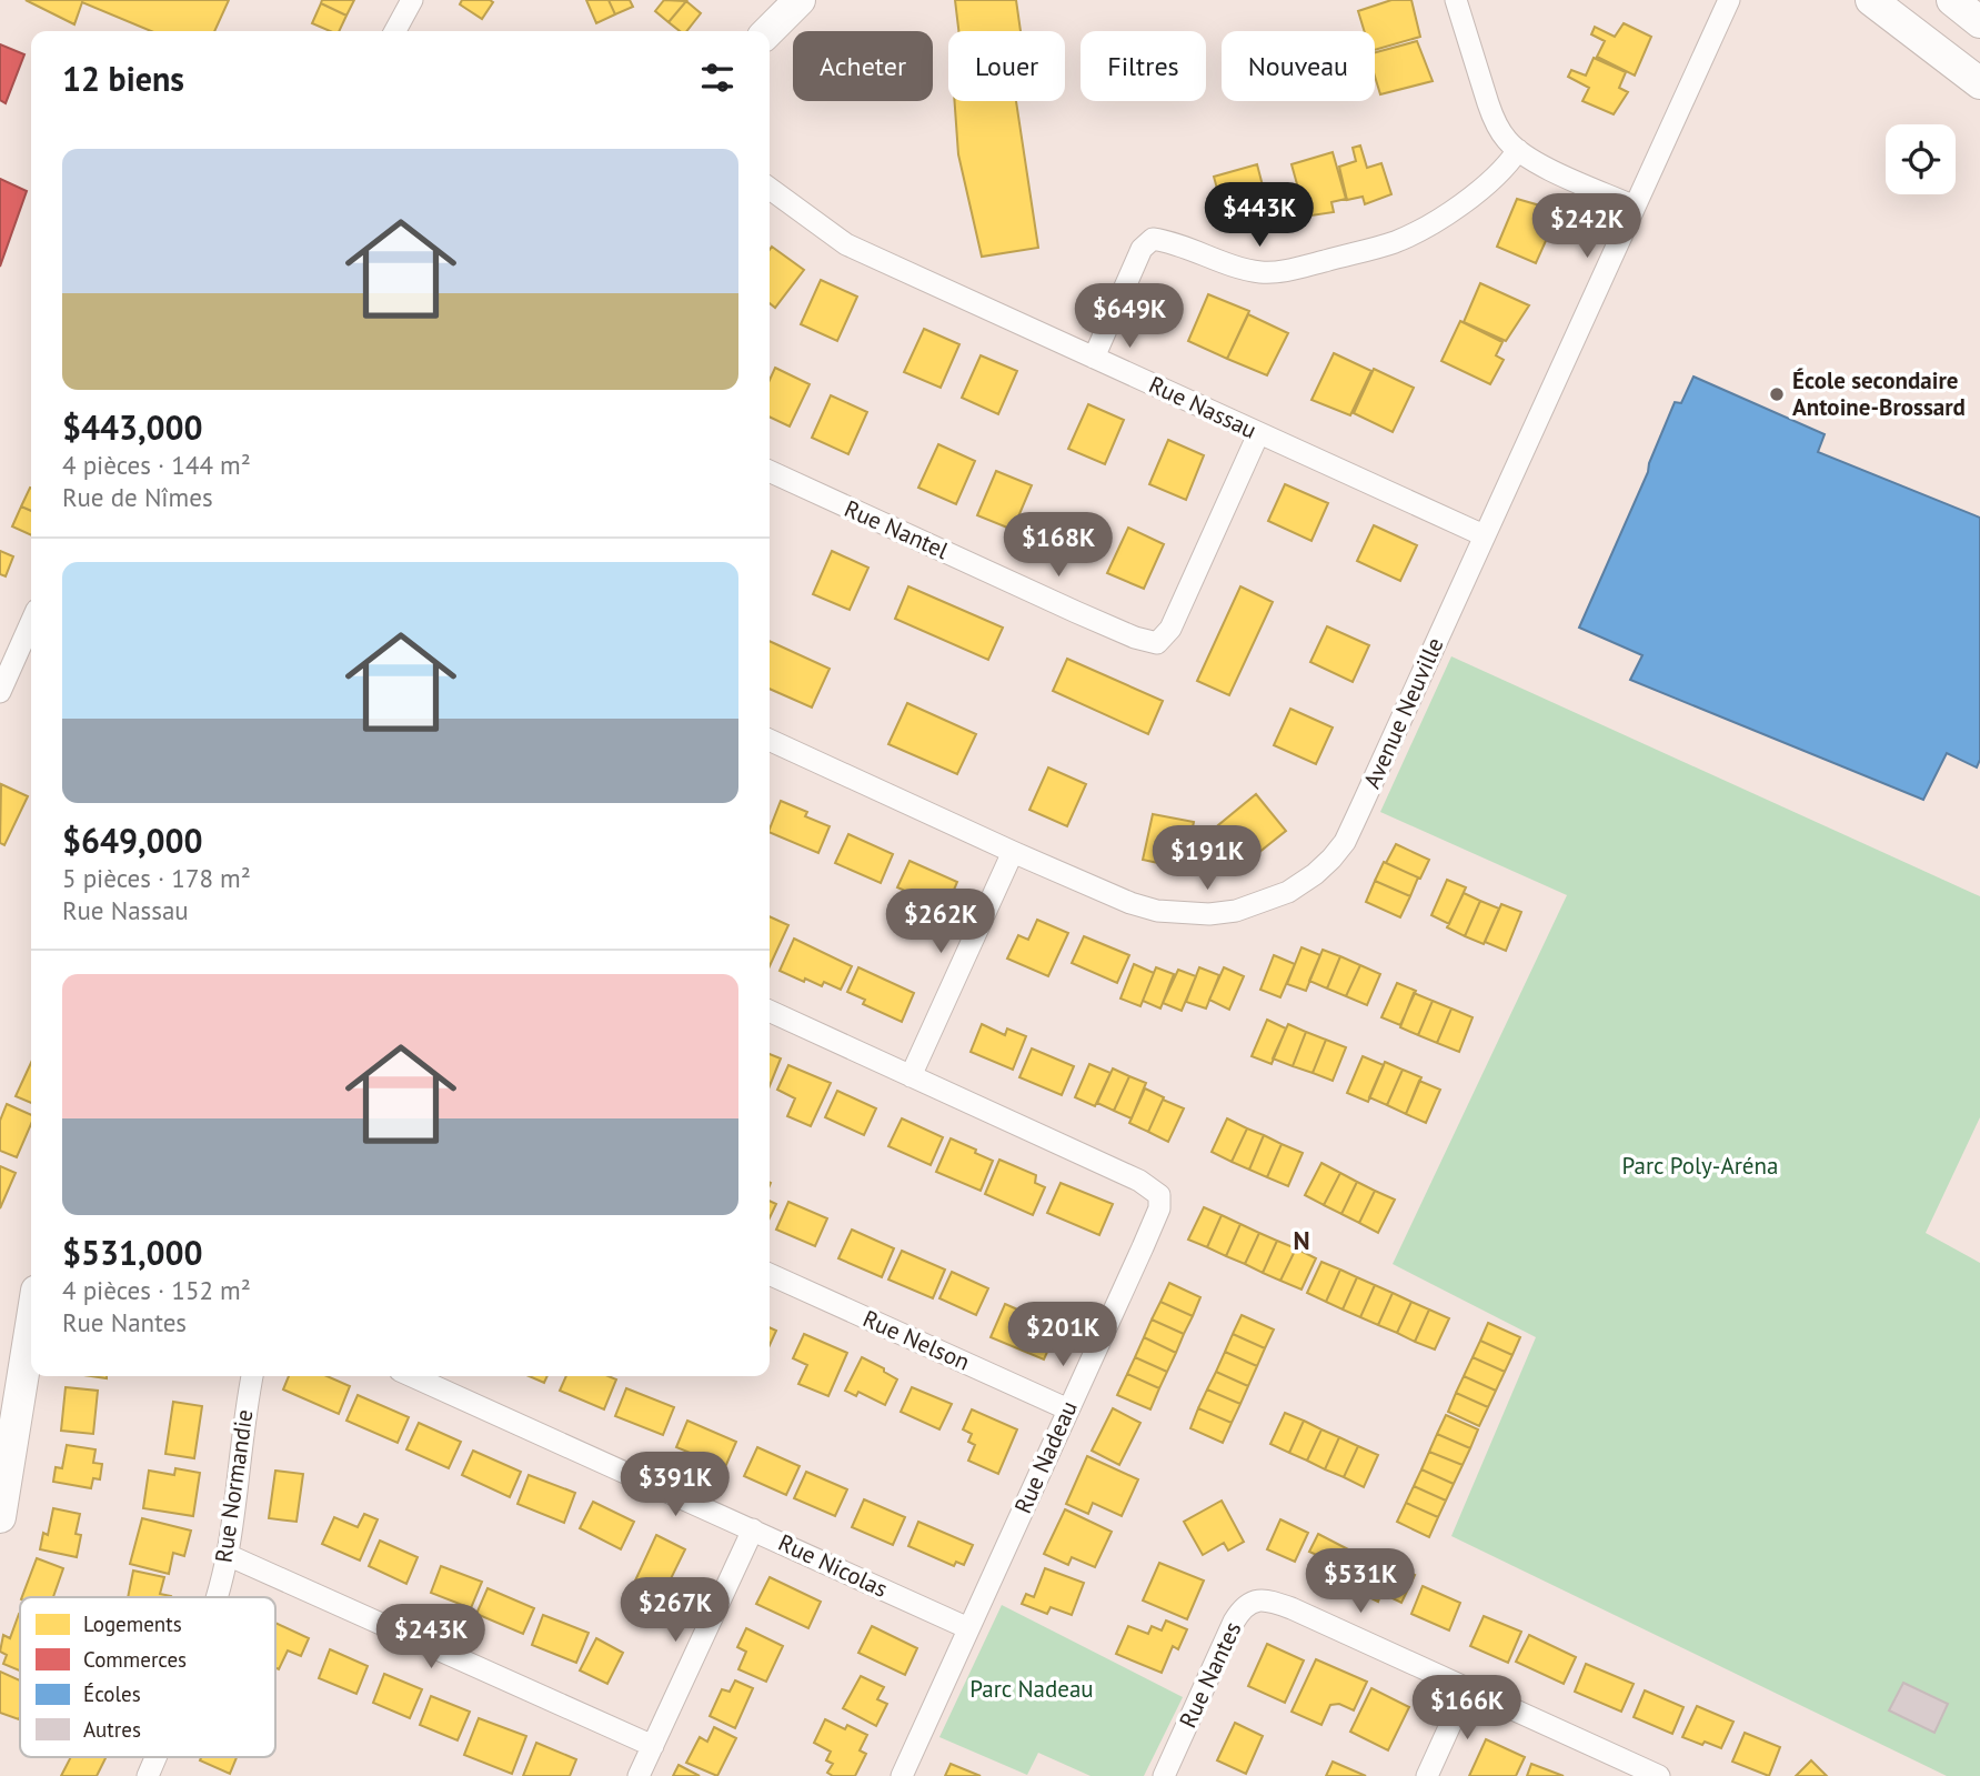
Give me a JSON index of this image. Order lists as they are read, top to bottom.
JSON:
{
  "streets": {
    "street": [
      "Rue Nassau",
      "Rue Nantel",
      "Avenue Neuville",
      "Rue Nelson",
      "Rue Nadeau",
      "Rue Normandie",
      "Rue Nicolas",
      "Rue Nantes"
    ]
  },
  "crossings": [
    ["Rue Nassau", "Rue Nantel"],
    ["Rue Nassau", "Avenue Neuville"],
    ["Rue Nelson", "Rue Nadeau"],
    ["Rue Nadeau", "Rue Nicolas"]
  ],
  "districts": ["N"],
  "parks": ["Parc Poly-Aréna", "Parc Nadeau"],
  "places": ["École secondaire Antoine-Brossard"],
  "legend": [
    "Logements",
    "Commerces",
    "Écoles",
    "Autres"
  ],
  "page": {
    "chip": [
      "Acheter",
      "Louer",
      "Filtres",
      "Nouveau"
    ],
    "heading": "12 biens",
    "list": [
      {
        "name": "$443,000",
        "note": "4 pièces · 144 m² · Rue de Nîmes"
      },
      {
        "name": "$649,000",
        "note": "5 pièces · 178 m² · Rue Nassau"
      },
      {
        "name": "$531,000",
        "note": "4 pièces · 152 m² · Rue Nantes"
      }
    ],
    "price": [
      "$443K",
      "$242K",
      "$649K",
      "$168K",
      "$191K",
      "$262K",
      "$201K",
      "$391K",
      "$531K",
      "$267K",
      "$243K",
      "$166K"
    ]
  }
}
